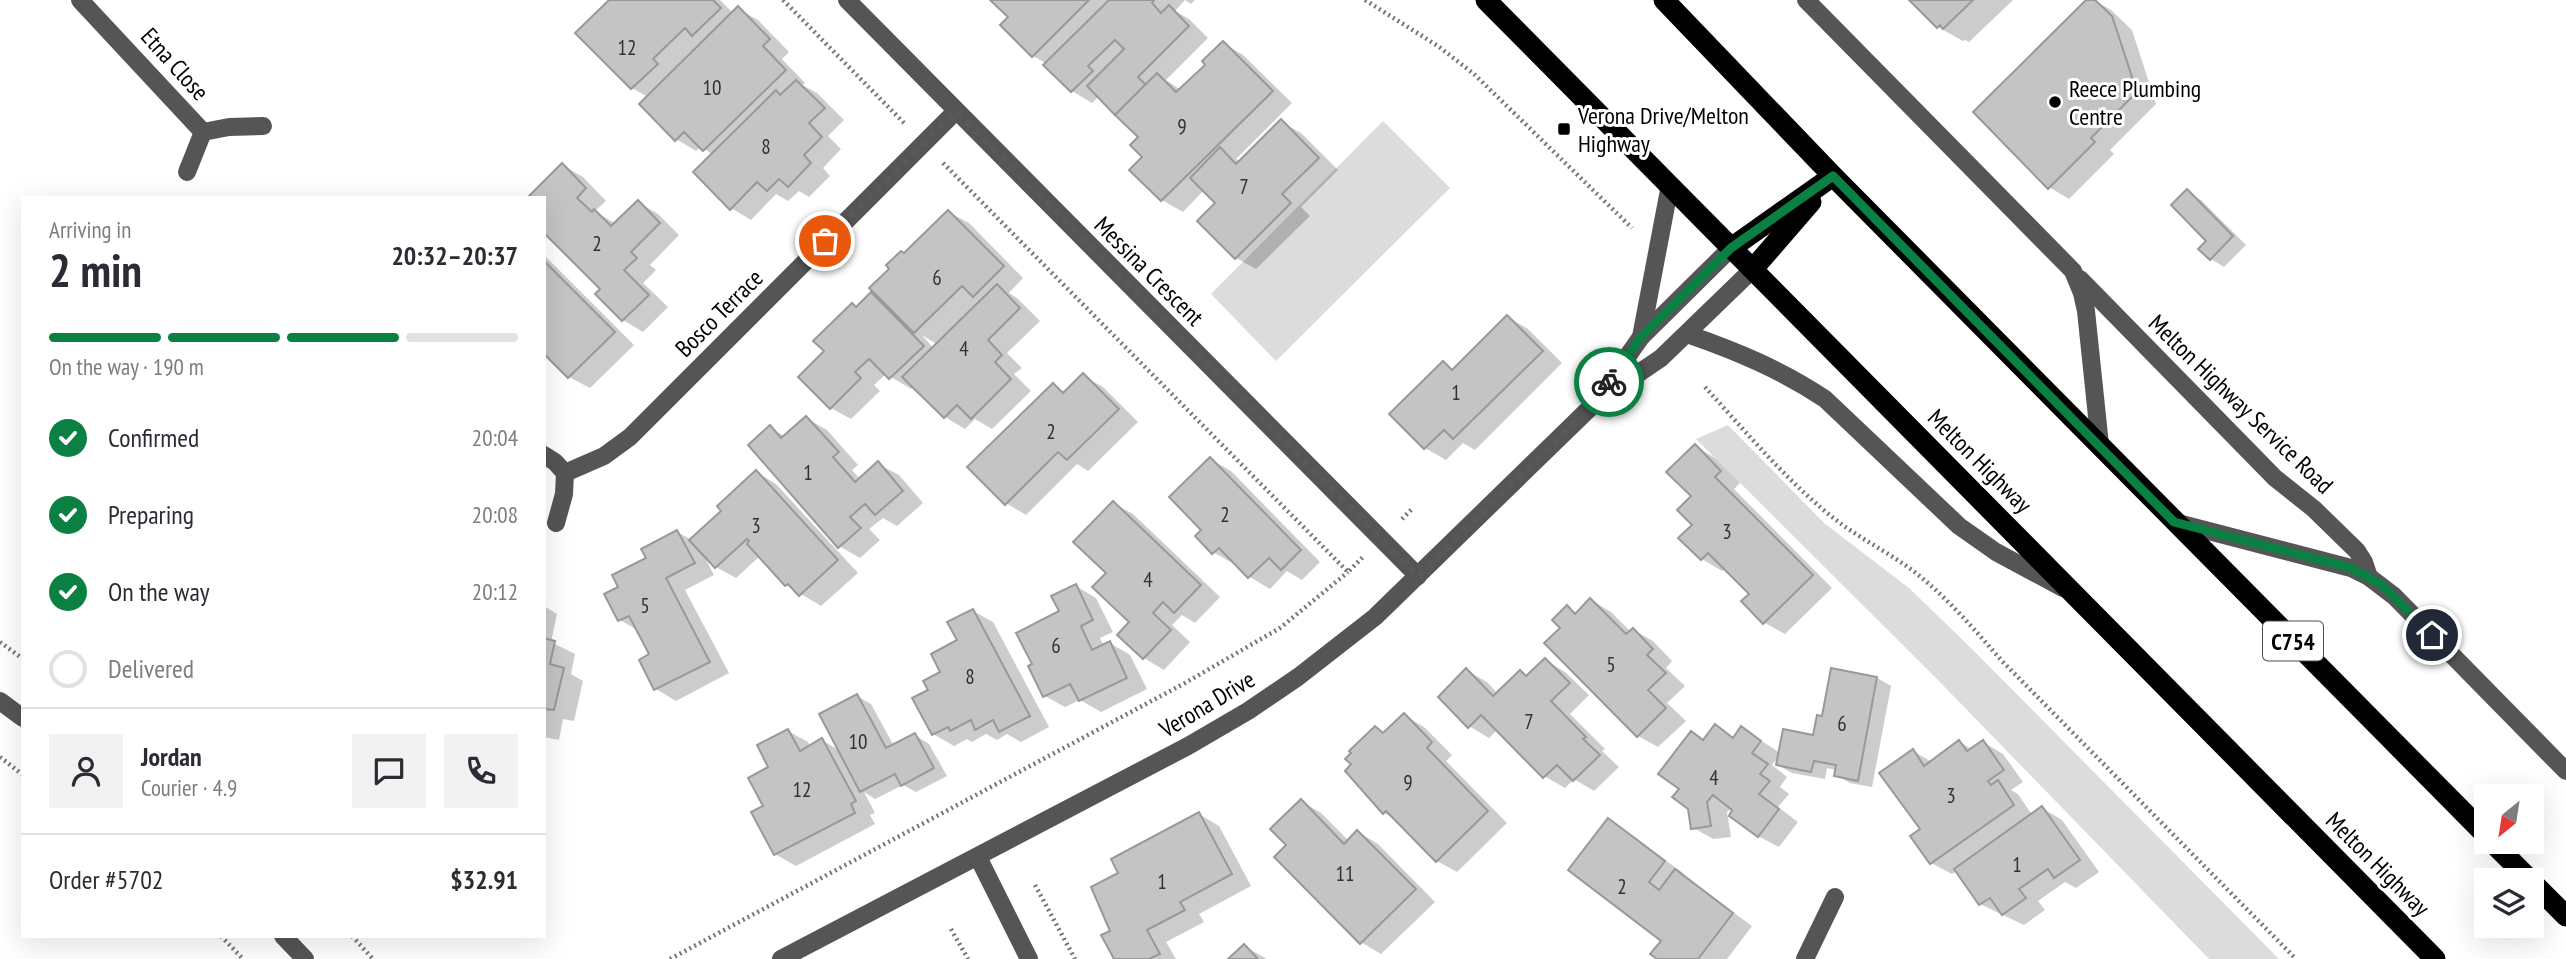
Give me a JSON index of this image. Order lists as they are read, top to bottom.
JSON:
{
  "streets": {
    "highway": ["Melton Highway", "C754"],
    "street": [
      "Etna Close",
      "Messina Crescent",
      "Bosco Terrace",
      "Melton Highway Service Road",
      "Verona Drive"
    ]
  },
  "crossings": [
    ["Messina Crescent", "Bosco Terrace"],
    ["Messina Crescent", "Verona Drive"],
    ["Melton Highway Service Road", "C754"],
    ["Melton Highway", "Verona Drive"]
  ],
  "places": {
    "other": ["Reece Plumbing Centre"],
    "transit": ["Verona Drive/Melton Highway"]
  },
  "house_numbers": [
    "12",
    "10",
    "9",
    "8",
    "7",
    "2",
    "6",
    "4",
    "1",
    "2",
    "1",
    "2",
    "3",
    "3",
    "4",
    "5",
    "6",
    "5",
    "8",
    "7",
    "6",
    "10",
    "4",
    "9",
    "12",
    "3",
    "1",
    "11",
    "1",
    "2"
  ],
  "north": "bottom left",
  "page": {
    "heading": ["2 min", "Arriving in", "20:32–20:37"],
    "panel": [
      "Jordan",
      "Courier · 4.9",
      "Order #5702",
      "$32.91"
    ],
    "bar": "On the way · 190 m",
    "list": [
      ["Confirmed", "20:04"],
      ["Preparing", "20:08"],
      ["On the way", "20:12"],
      "Delivered"
    ]
  }
}
